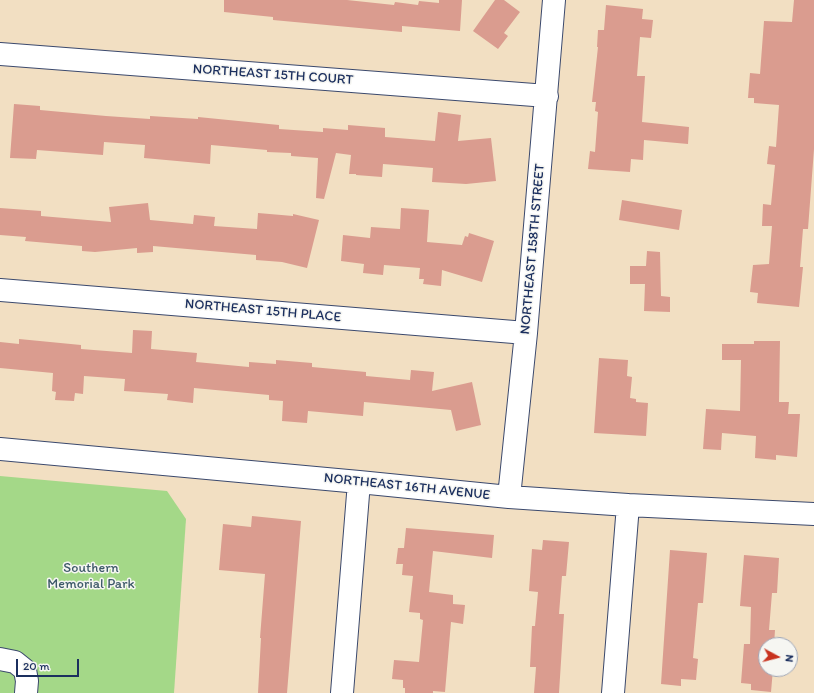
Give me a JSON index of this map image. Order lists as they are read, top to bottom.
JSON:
{
  "streets": {
    "street": [
      "NORTHEAST 15TH COURT",
      "NORTHEAST 158TH STREET",
      "NORTHEAST 15TH PLACE",
      "NORTHEAST 16TH AVENUE"
    ]
  },
  "crossings": [
    ["NORTHEAST 15TH COURT", "NORTHEAST 158TH STREET"],
    ["NORTHEAST 158TH STREET", "NORTHEAST 15TH PLACE"],
    ["NORTHEAST 158TH STREET", "NORTHEAST 16TH AVENUE"]
  ],
  "parks": ["Southern Memorial Park"],
  "scale_bar": "20 m",
  "north": "right"
}
